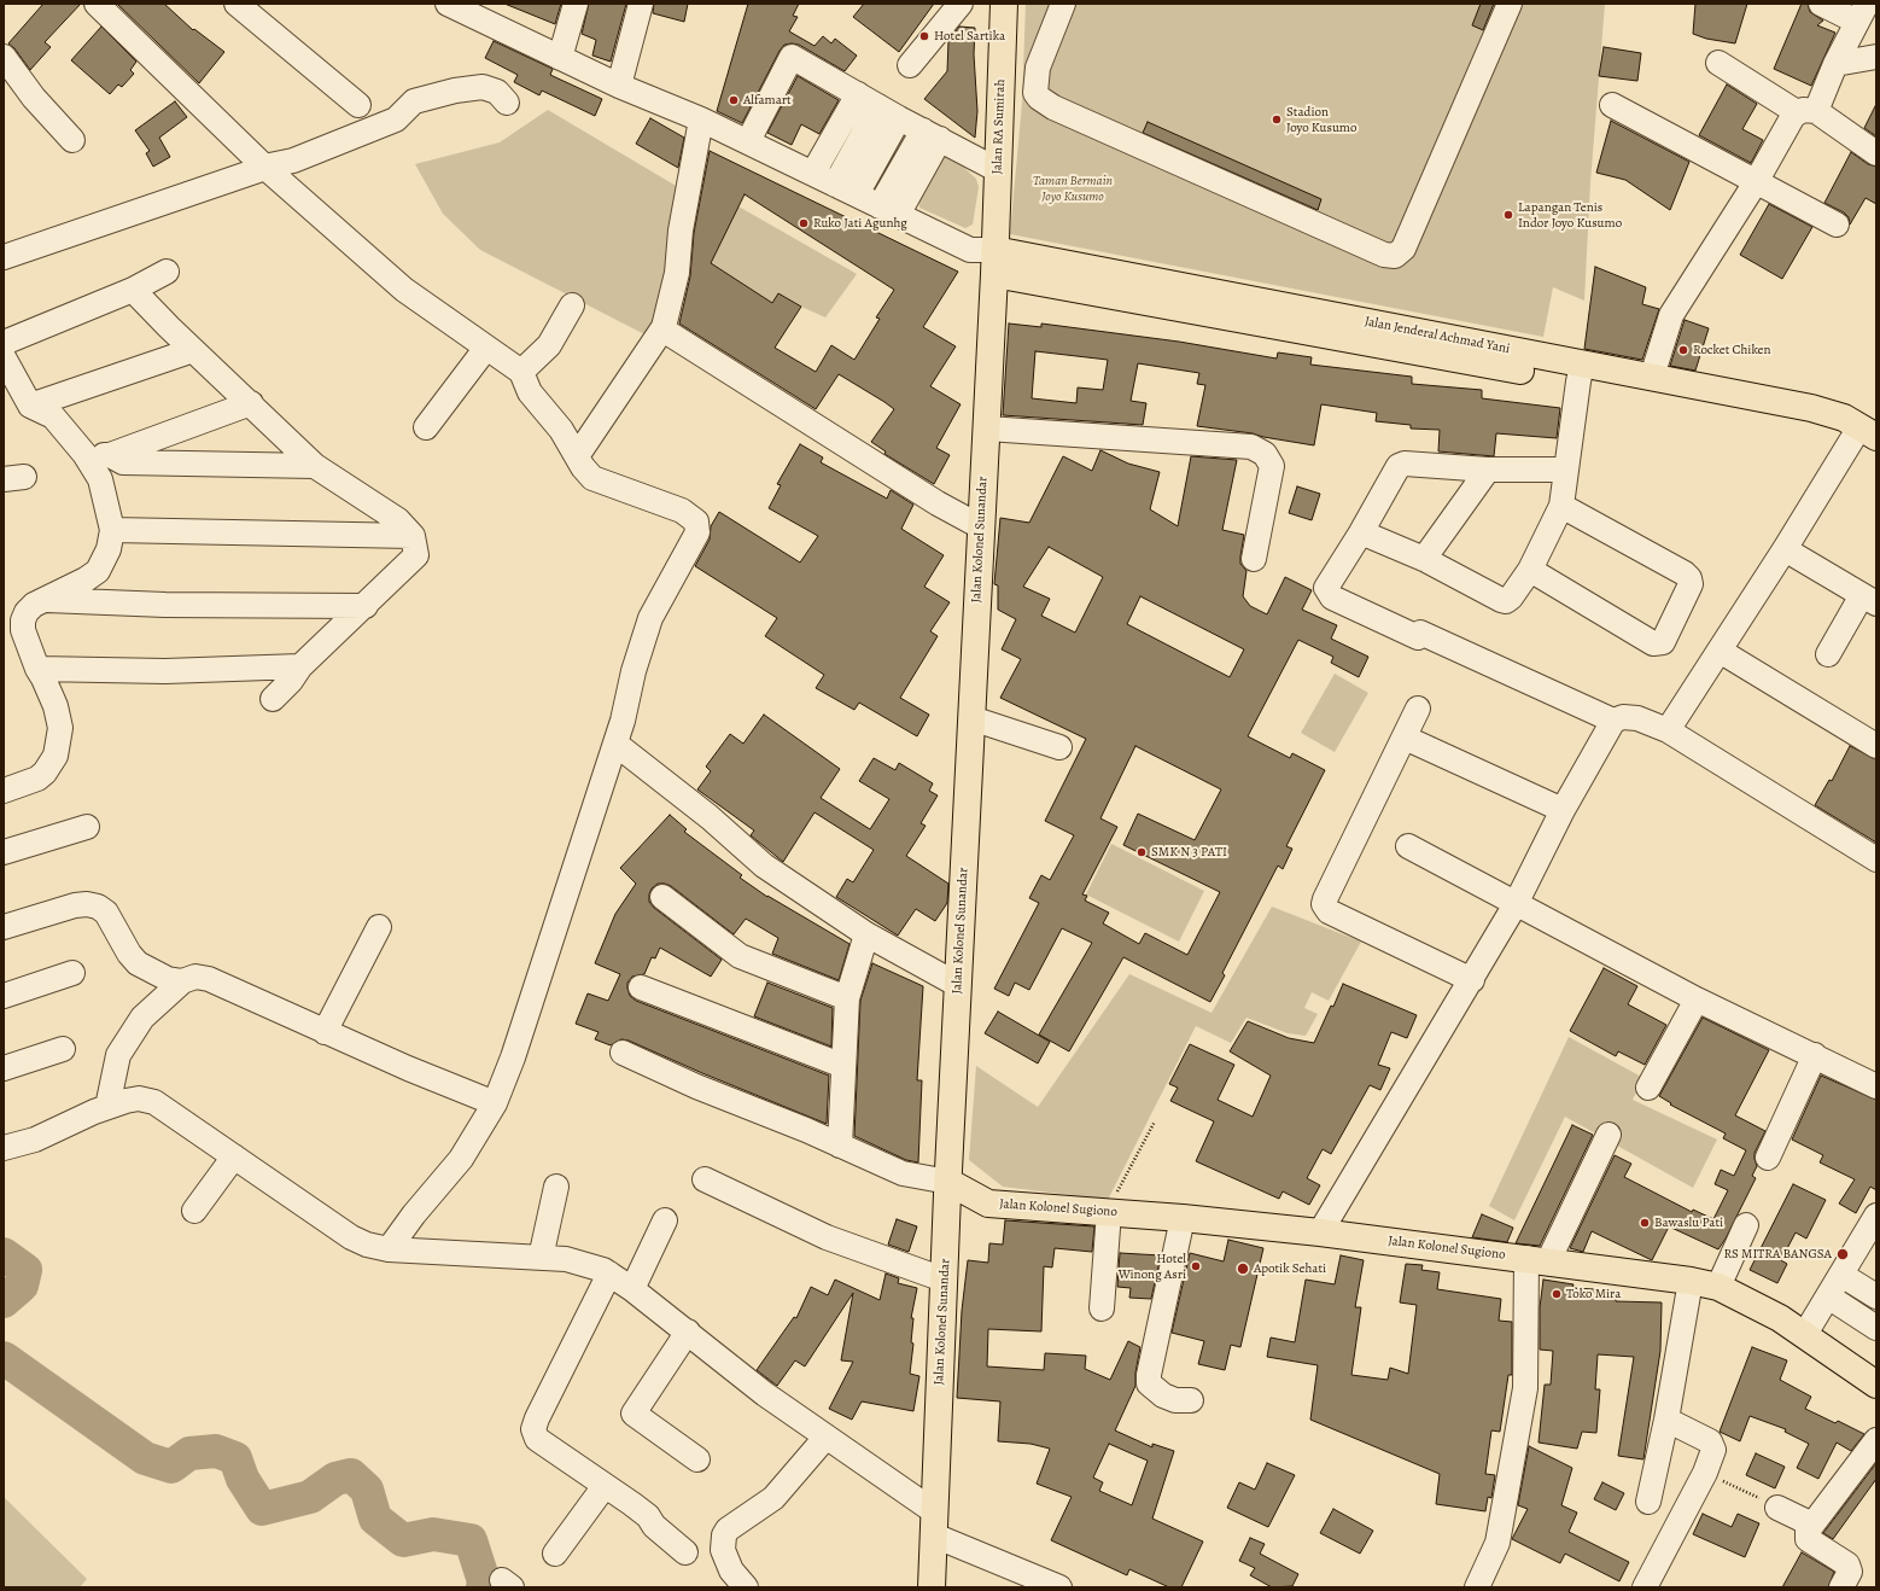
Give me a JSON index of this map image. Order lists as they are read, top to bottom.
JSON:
{
  "streets": {
    "main road": [
      "Jalan RA Sumirah",
      "Jalan Jenderal Achmad Yani",
      "Jalan Kolonel Sunandar",
      "Jalan Kolonel Sugiono"
    ]
  },
  "crossings": [
    ["Jalan RA Sumirah", "Jalan Jenderal Achmad Yani"],
    ["Jalan RA Sumirah", "Jalan Kolonel Sunandar"],
    ["Jalan Jenderal Achmad Yani", "Jalan Kolonel Sunandar"],
    ["Jalan Kolonel Sunandar", "Jalan Kolonel Sugiono"]
  ],
  "parks": ["Taman Bermain Joyo Kusumo"],
  "places": [
    "Hotel Sartika",
    "Alfamart",
    "Stadion Joyo Kusumo",
    "Lapangan Tenis Indor Joyo Kusumo",
    "Ruko Jati Agunhg",
    "Rocket Chiken",
    "SMK N 3 PATI",
    "Bawaslu Pati",
    "RS MITRA BANGSA",
    "Hotel Winong Asri",
    "Apotik Sehati",
    "Toko Mira"
  ]
}
